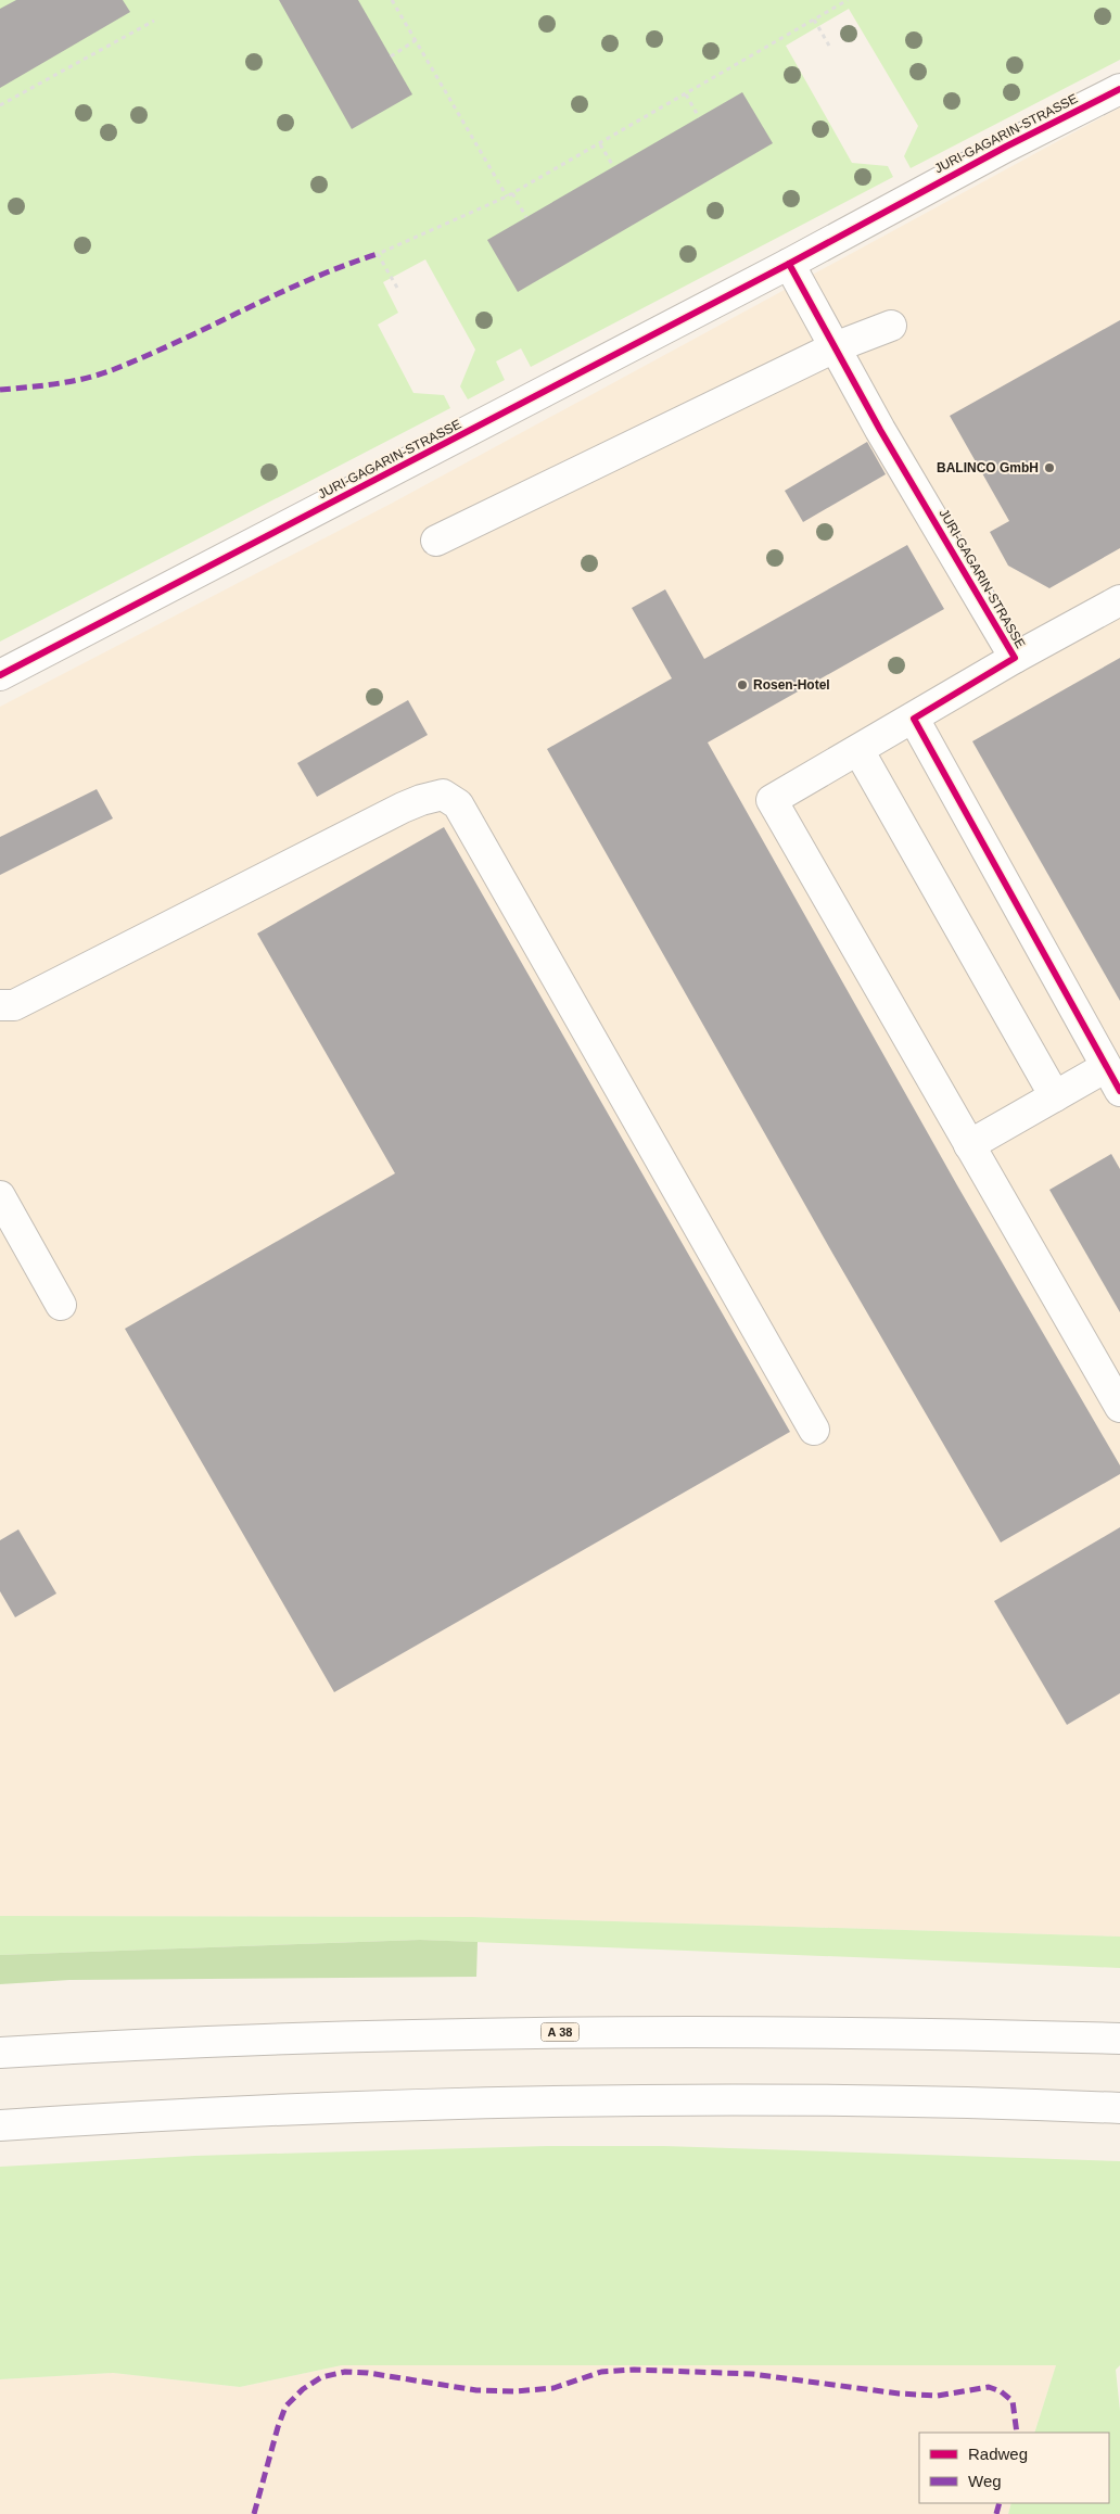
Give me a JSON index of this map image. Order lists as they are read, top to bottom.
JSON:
{
  "streets": {
    "main road": ["JURI-GAGARIN-STRASSE", "A 38"]
  },
  "places": ["BALINCO GmbH", "Rosen-Hotel"],
  "legend": ["Radweg", "Weg"]
}
